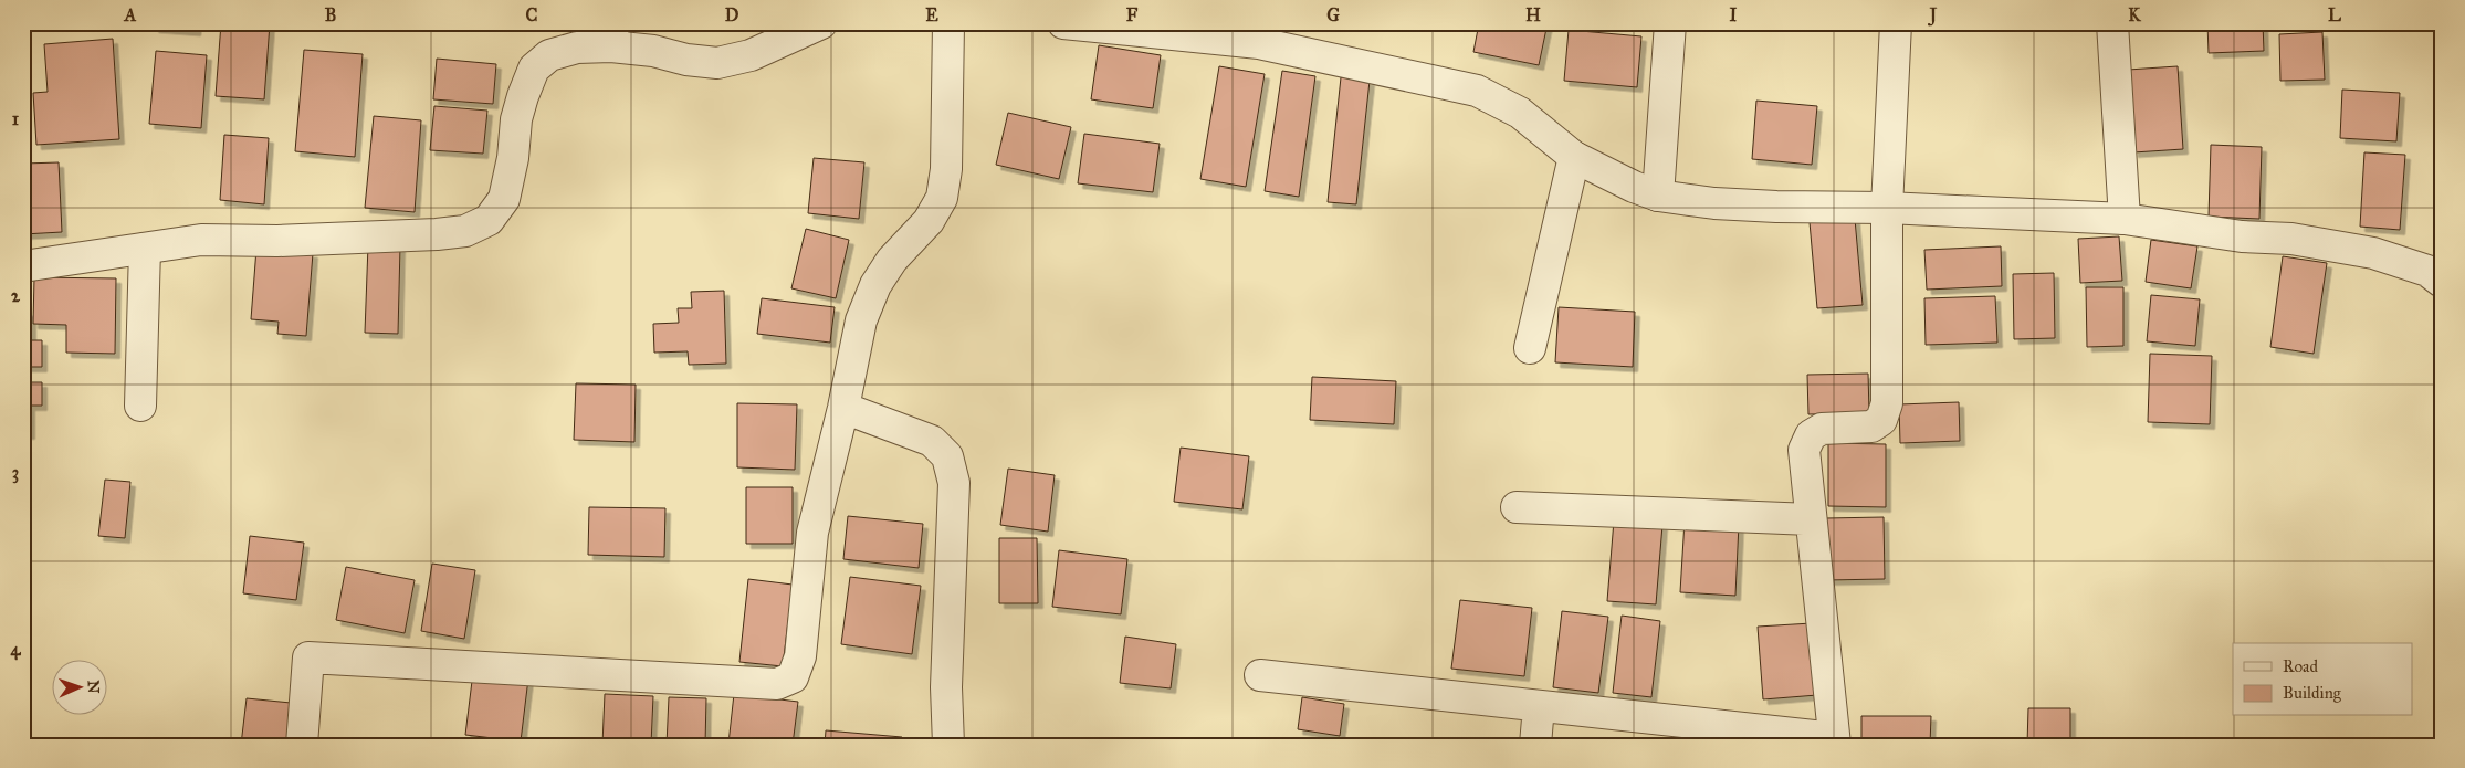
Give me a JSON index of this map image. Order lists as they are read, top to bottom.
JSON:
{
  "legend": ["Road", "Building"],
  "north": "right",
  "grid": {
    "columns": [
      "A",
      "B",
      "C",
      "D",
      "E",
      "F",
      "G",
      "H",
      "I",
      "J",
      "K",
      "L"
    ],
    "rows": [
      "1",
      "2",
      "3",
      "4"
    ]
  }
}
